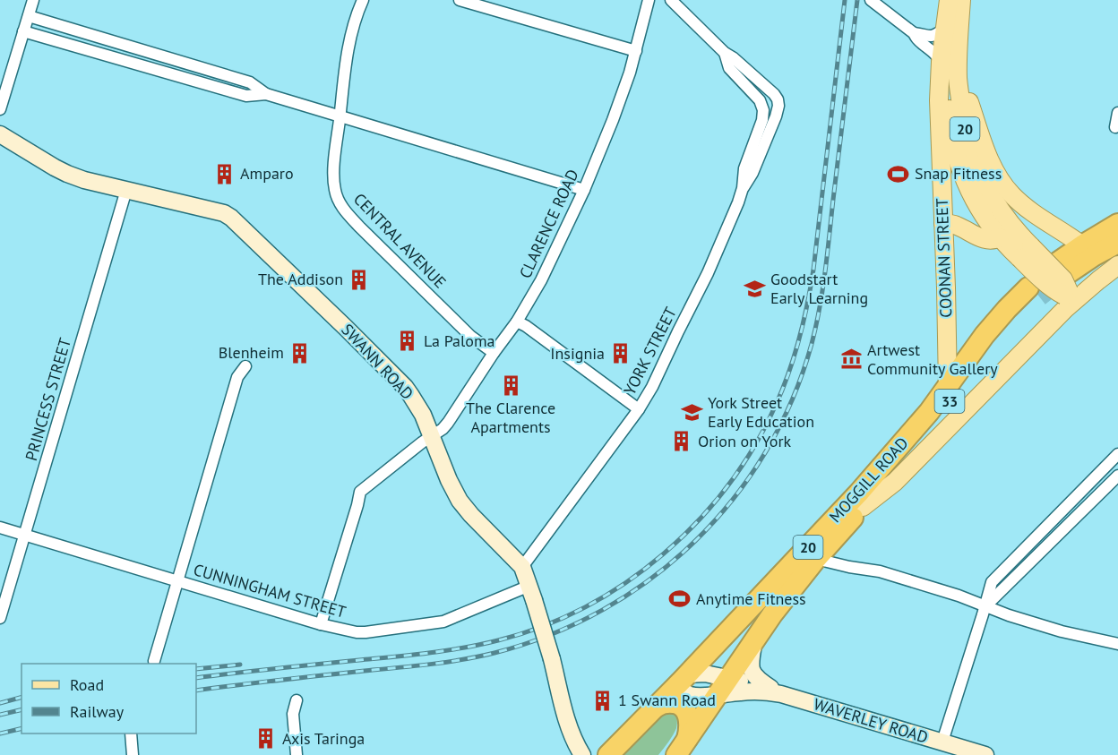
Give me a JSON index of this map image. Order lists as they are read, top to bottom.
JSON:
{
  "streets": {
    "highway": ["20", "33", "MOGGILL ROAD"],
    "main road": ["COONAN STREET", "SWANN ROAD", "WAVERLEY ROAD"],
    "street": [
      "CLARENCE ROAD",
      "CENTRAL AVENUE",
      "YORK STREET",
      "PRINCESS STREET",
      "CUNNINGHAM STREET"
    ]
  },
  "crossings": [
    ["CLARENCE ROAD", "CENTRAL AVENUE"],
    ["CLARENCE ROAD", "SWANN ROAD"],
    ["CLARENCE ROAD", "CUNNINGHAM STREET"],
    ["COONAN STREET", "MOGGILL ROAD"],
    ["YORK STREET", "SWANN ROAD"],
    ["SWANN ROAD", "PRINCESS STREET"],
    ["SWANN ROAD", "CUNNINGHAM STREET"],
    ["PRINCESS STREET", "CUNNINGHAM STREET"],
    ["MOGGILL ROAD", "WAVERLEY ROAD"]
  ],
  "places": {
    "building": [
      "Amparo",
      "The Addison",
      "La Paloma",
      "Blenheim",
      "Insignia",
      "The Clarence Apartments",
      "Orion on York",
      "1 Swann Road",
      "Axis Taringa"
    ],
    "sports": ["Snap Fitness", "Anytime Fitness"],
    "school or university": ["Goodstart Early Learning", "York Street Early Education"],
    "museum": ["Artwest Community Gallery"]
  },
  "legend": ["Road", "Railway"]
}
